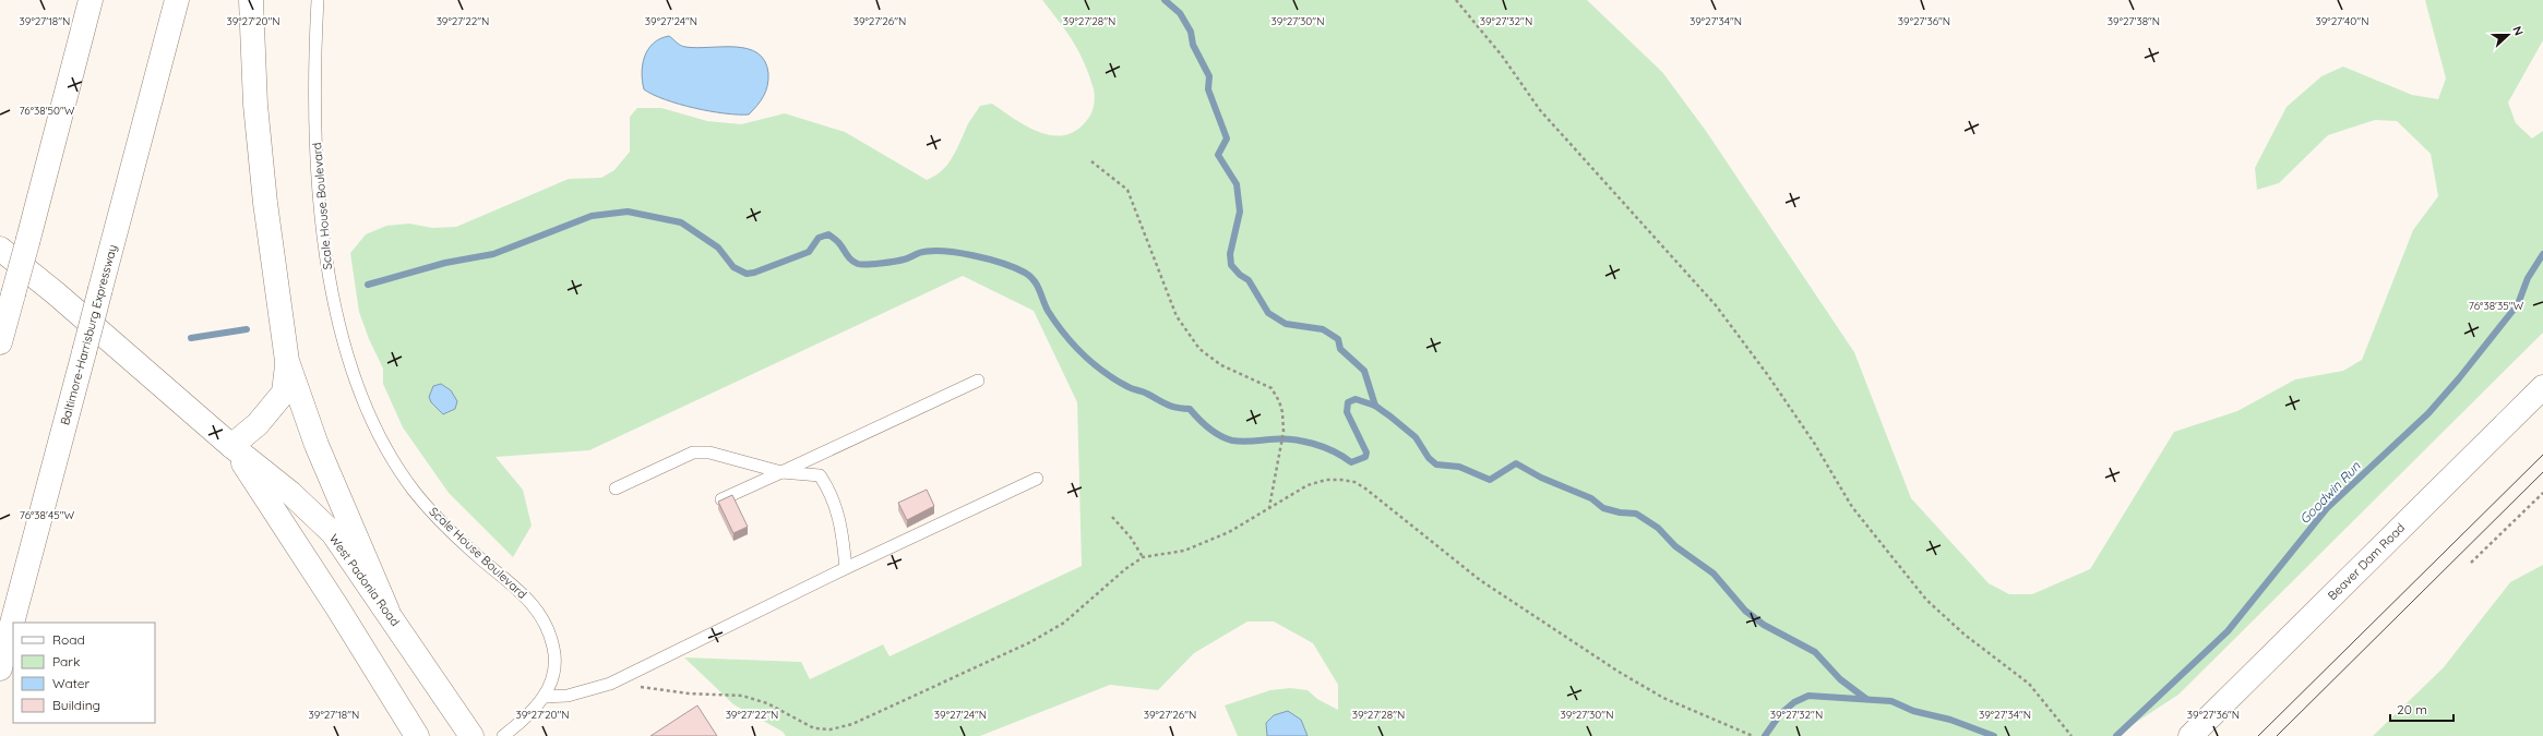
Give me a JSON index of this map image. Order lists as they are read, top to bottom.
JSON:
{
  "streets": {
    "main road": ["Baltimore-Harrisburg Expressway", "Beaver Dam Road", "West Padonia Road"],
    "lane": ["Scale House Boulevard"]
  },
  "water": ["Goodwin Run"],
  "legend": [
    "Road",
    "Park",
    "Water",
    "Building"
  ],
  "scale_bar": "20 m",
  "north": "right",
  "coordinates": [
    "39°27'18\"N",
    "39°27'20\"N",
    "39°27'22\"N",
    "39°27'24\"N",
    "39°27'26\"N",
    "39°27'28\"N",
    "39°27'30\"N",
    "39°27'32\"N",
    "39°27'34\"N",
    "39°27'36\"N",
    "39°27'38\"N",
    "39°27'40\"N",
    "76°38'50\"W",
    "76°38'35\"W",
    "76°38'45\"W"
  ]
}
